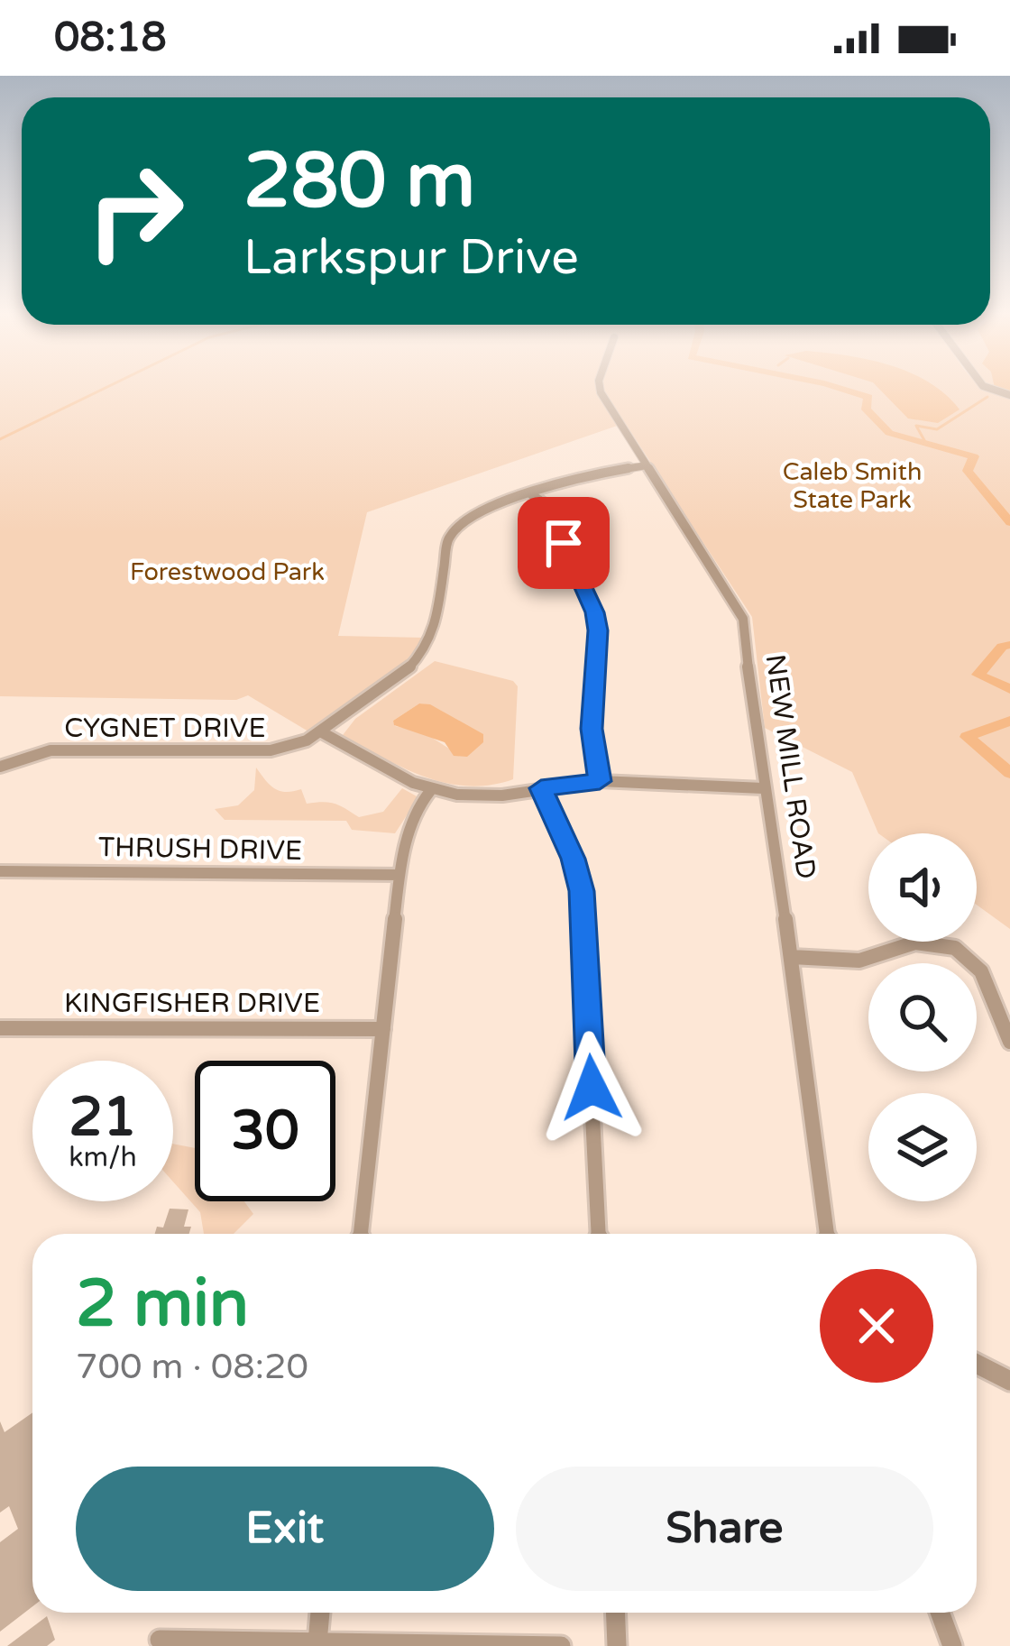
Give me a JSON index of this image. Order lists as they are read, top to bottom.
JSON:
{
  "streets": {
    "street": [
      "CYGNET DRIVE",
      "NEW MILL ROAD",
      "THRUSH DRIVE",
      "KINGFISHER DRIVE"
    ]
  },
  "crossings": [
    ["CYGNET DRIVE", "NEW MILL ROAD"]
  ],
  "parks": ["Caleb Smith State Park", "Forestwood Park"],
  "page": {
    "status": "08:18",
    "turn": ["280 m", "Larkspur Drive"],
    "speed": "21 km/h",
    "limit": "30",
    "heading": ["2 min", "700 m · 08:20"],
    "buttons": ["Exit", "Share"]
  }
}
